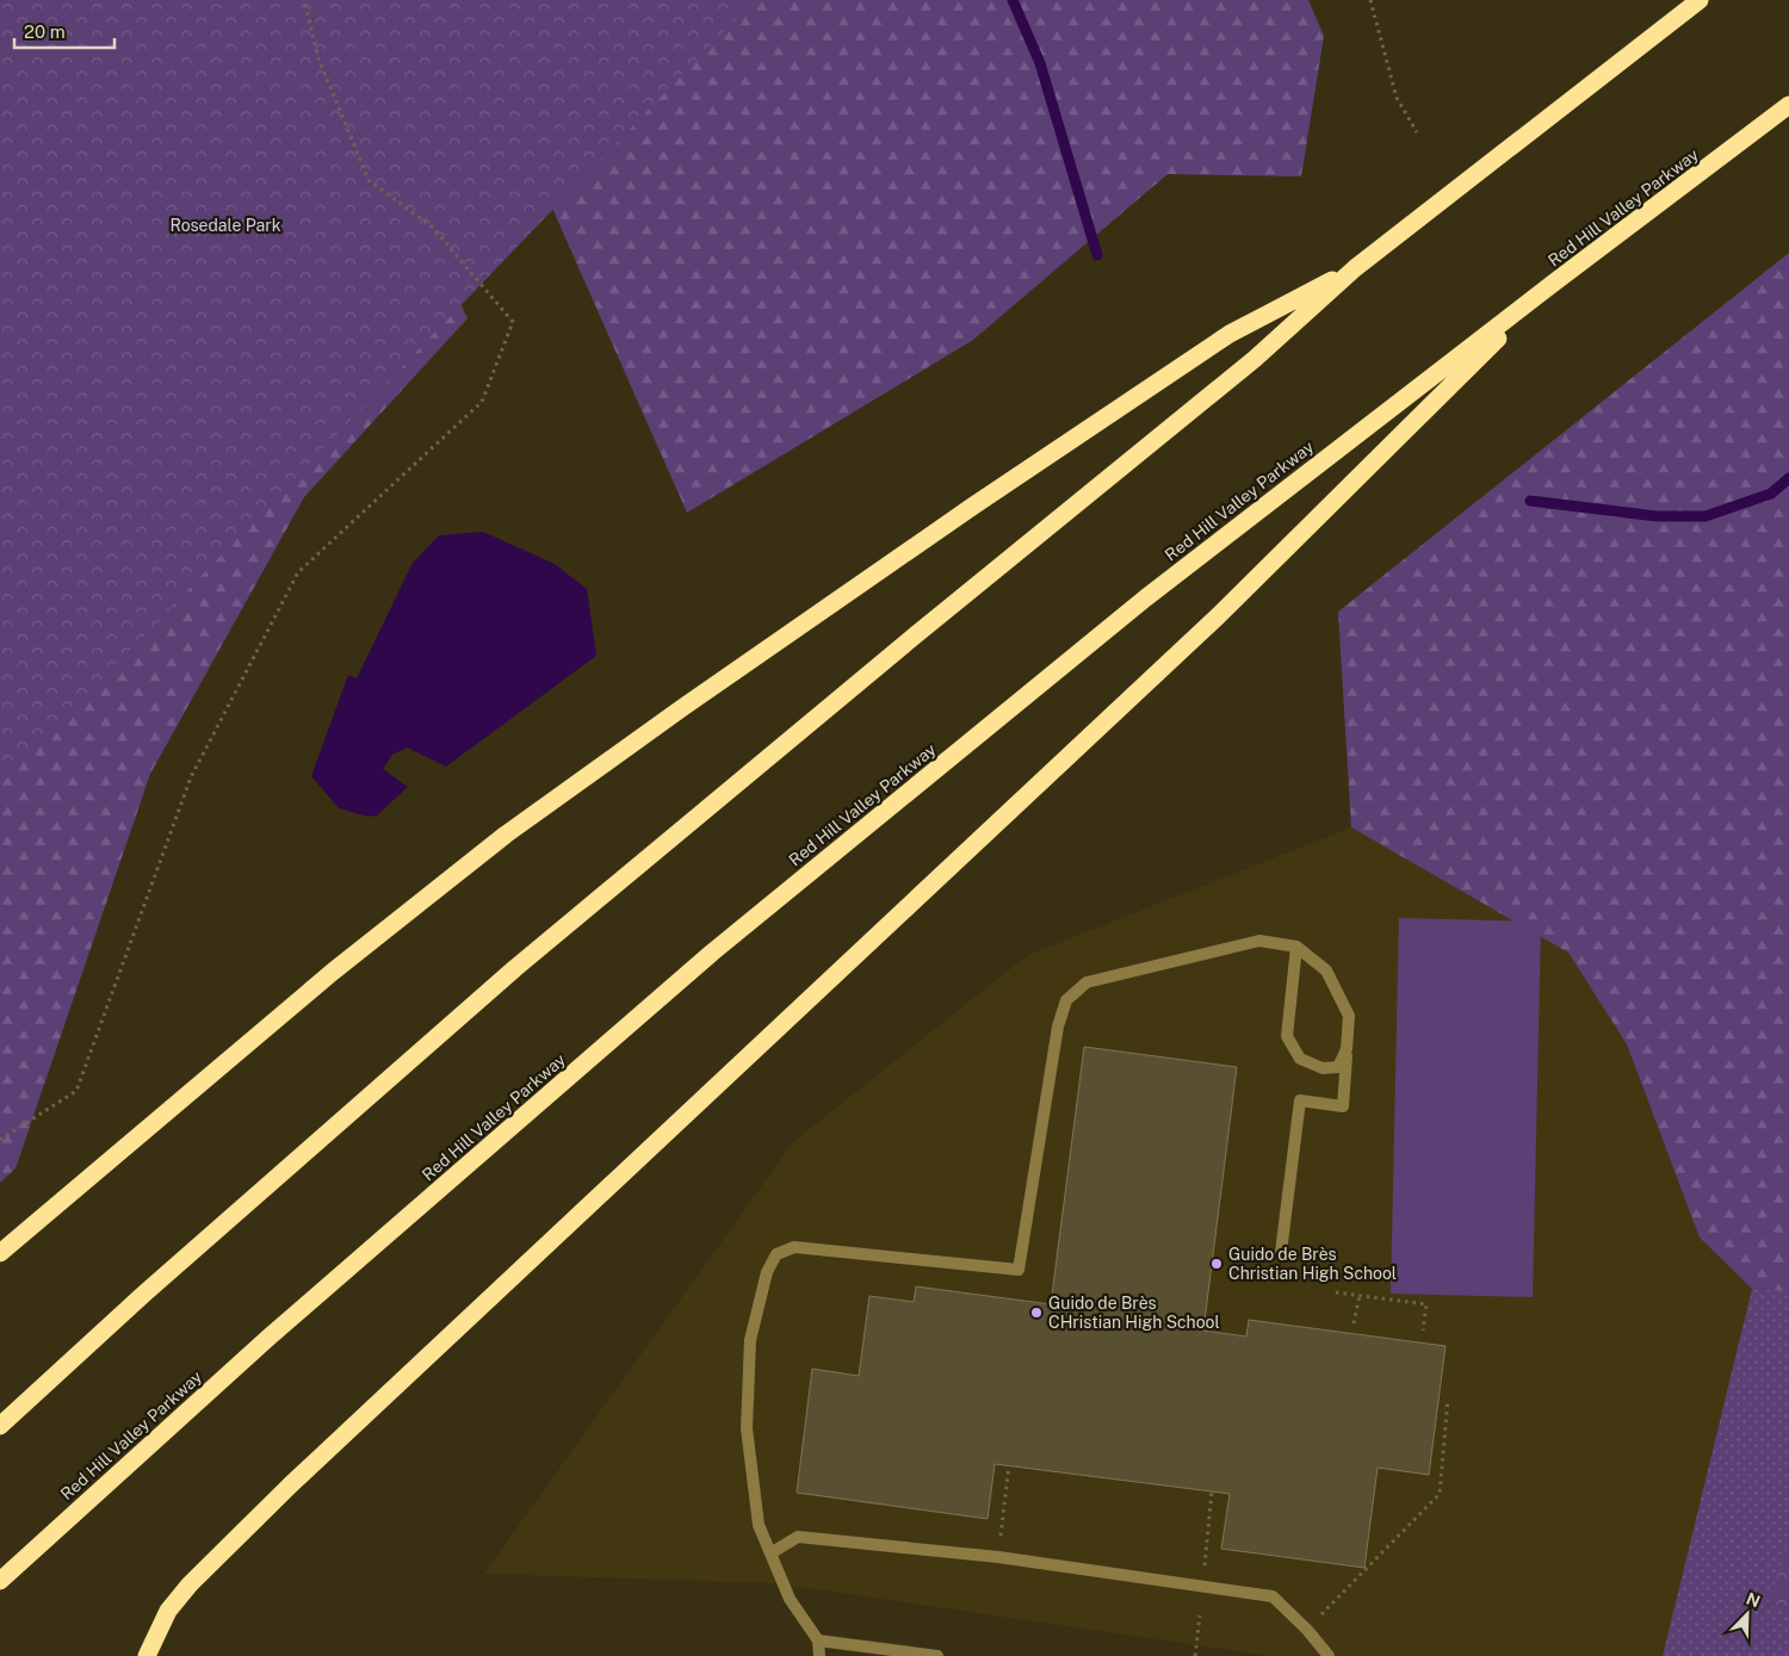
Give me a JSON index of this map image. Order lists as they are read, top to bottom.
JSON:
{
  "streets": {
    "highway": ["Red Hill Valley Parkway"]
  },
  "parks": ["Rosedale Park"],
  "places": ["Guido de Brès Christian High School", "Guido de Brès CHristian High School"],
  "scale_bar": "20 m",
  "north": "top right"
}
